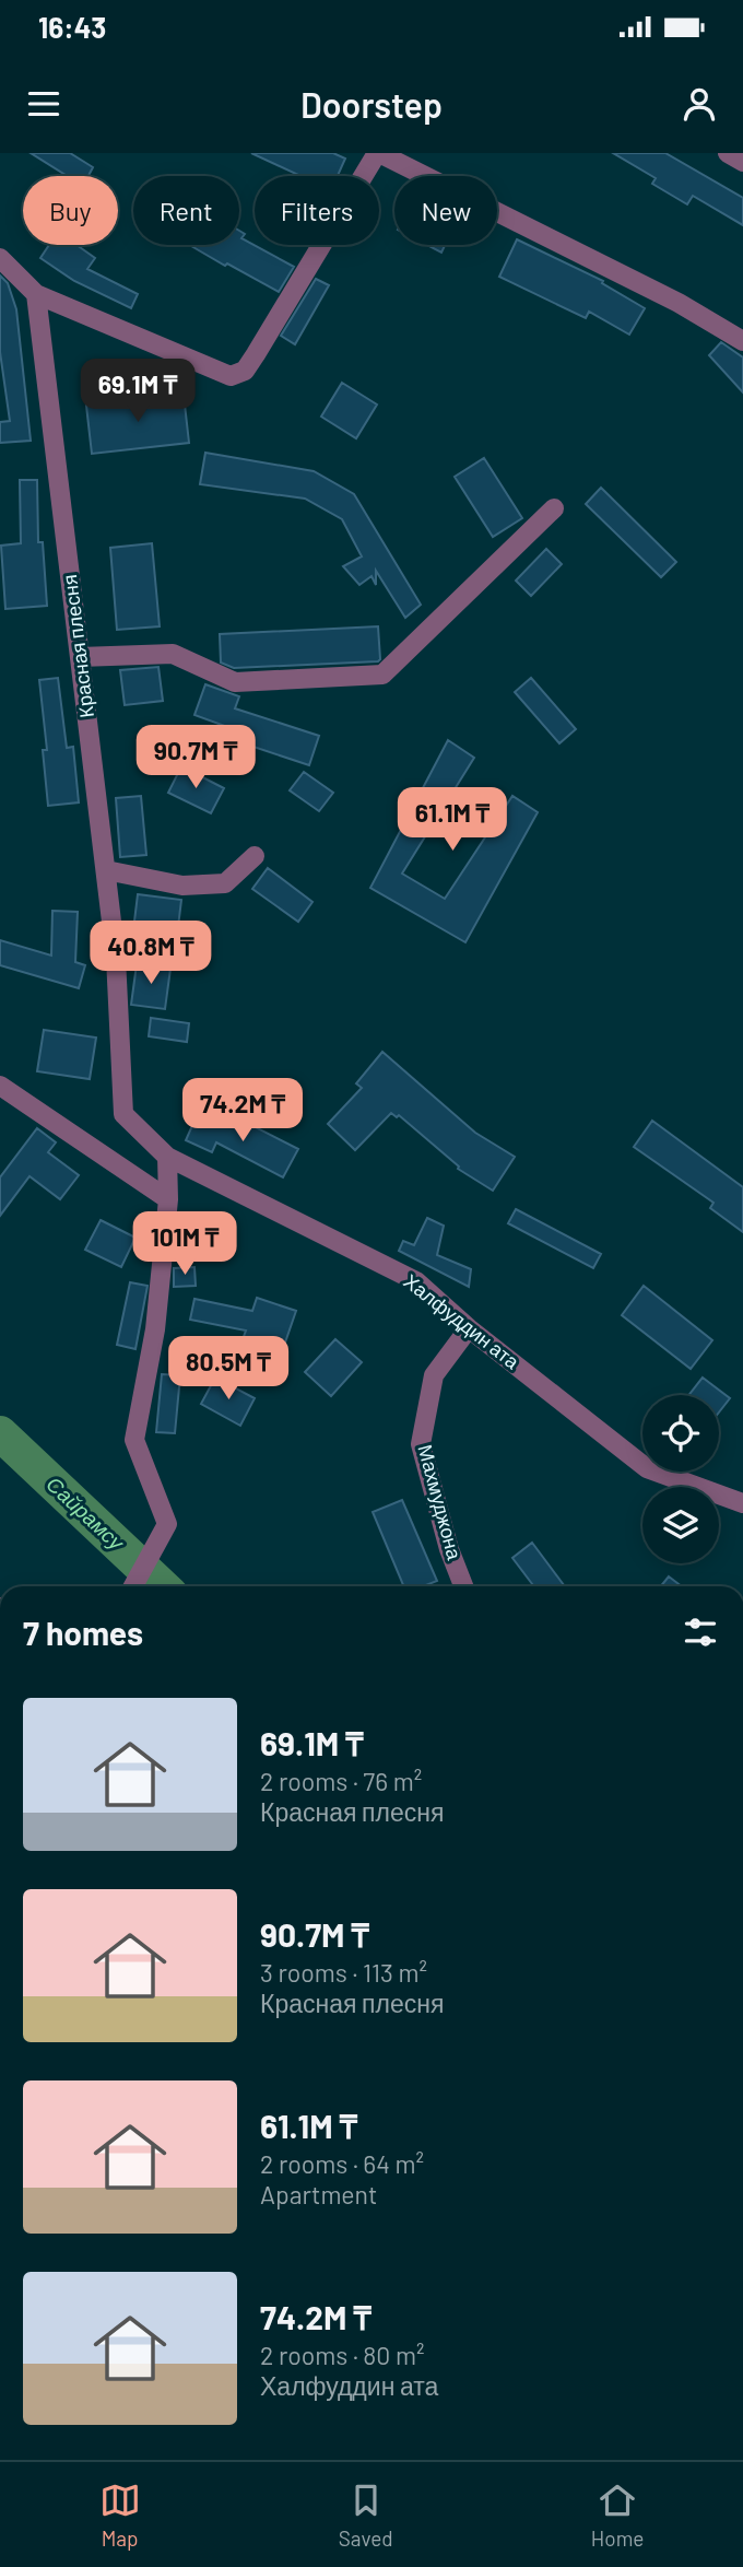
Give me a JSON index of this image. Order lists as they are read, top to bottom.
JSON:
{
  "streets": {
    "street": ["Красная плесня", "Халфуддин ата", "Махмуджона"]
  },
  "crossings": [
    ["Красная плесня", "Халфуддин ата"],
    ["Халфуддин ата", "Махмуджона"]
  ],
  "water": ["Сайрамсу"],
  "page": {
    "status": "16:43",
    "header": "Doorstep",
    "chip": [
      "Buy",
      "Rent",
      "Filters",
      "New"
    ],
    "price": [
      "69.1M ₸",
      "90.7M ₸",
      "61.1M ₸",
      "40.8M ₸",
      "74.2M ₸",
      "101M ₸",
      "80.5M ₸"
    ],
    "heading": "7 homes",
    "list": [
      {
        "name": "69.1M ₸",
        "note": "2 rooms · 76 m² · Красная плесня"
      },
      {
        "name": "90.7M ₸",
        "note": "3 rooms · 113 m² · Красная плесня"
      },
      {
        "name": "61.1M ₸",
        "note": "2 rooms · 64 m² · Apartment"
      },
      {
        "name": "74.2M ₸",
        "note": "2 rooms · 80 m² · Халфуддин ата"
      }
    ],
    "tabs": ["Map", "Saved", "Home"]
  }
}
